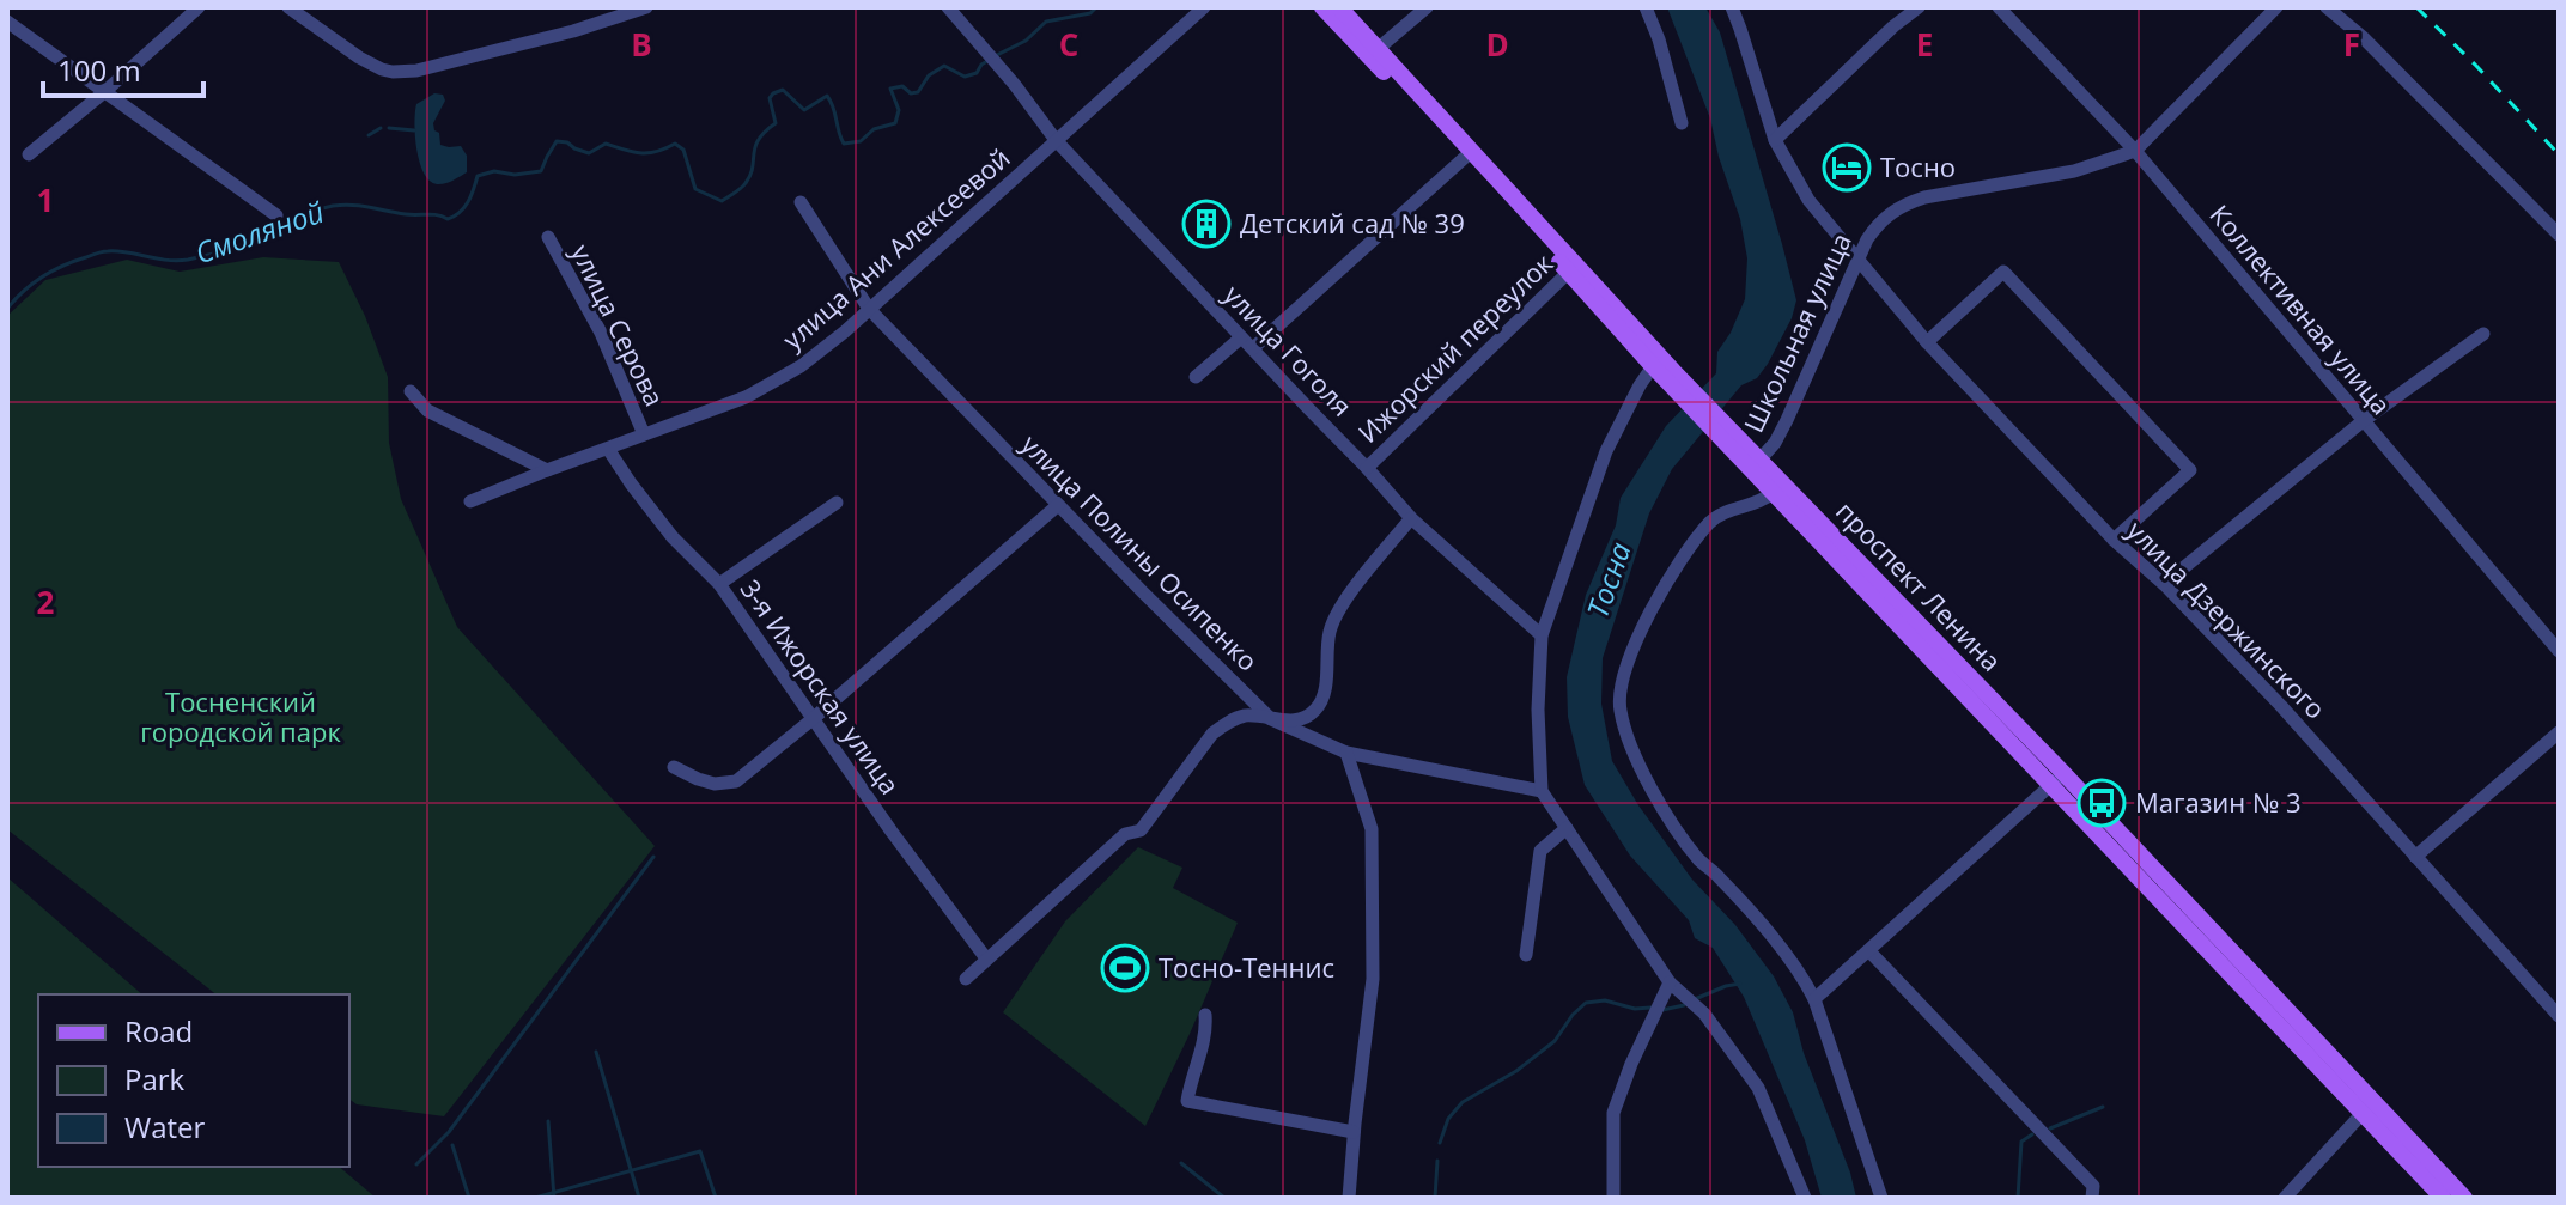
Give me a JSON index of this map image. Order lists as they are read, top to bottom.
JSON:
{
  "streets": {
    "main road": ["проспект Ленина"],
    "street": [
      "улица Ани Алексеевой",
      "Коллективная улица",
      "улица Серова",
      "Школьная улица",
      "Ижорский переулок",
      "улица Гоголя",
      "улица Полины Осипенко",
      "улица Дзержинского",
      "3-я Ижорская улица"
    ]
  },
  "crossings": [
    ["улица Ани Алексеевой", "улица Серова"],
    ["улица Ани Алексеевой", "улица Гоголя"],
    ["улица Ани Алексеевой", "улица Полины Осипенко"],
    ["улица Ани Алексеевой", "3-я Ижорская улица"],
    ["Коллективная улица", "Школьная улица"],
    ["Школьная улица", "проспект Ленина"],
    ["Школьная улица", "улица Дзержинского"],
    ["Ижорский переулок", "улица Гоголя"],
    ["Ижорский переулок", "проспект Ленина"]
  ],
  "water": ["Смоляной", "Тосна"],
  "parks": ["Тосненский городской парк"],
  "places": {
    "hotel": ["Тосно"],
    "building": ["Детский сад № 39"],
    "bus stop": ["Магазин № 3"],
    "sports": ["Тосно-Теннис"]
  },
  "legend": ["Road", "Park", "Water"],
  "scale_bar": "100 m",
  "grid": {
    "columns": [
      "B",
      "C",
      "D",
      "E",
      "F"
    ],
    "rows": ["1", "2"]
  }
}
